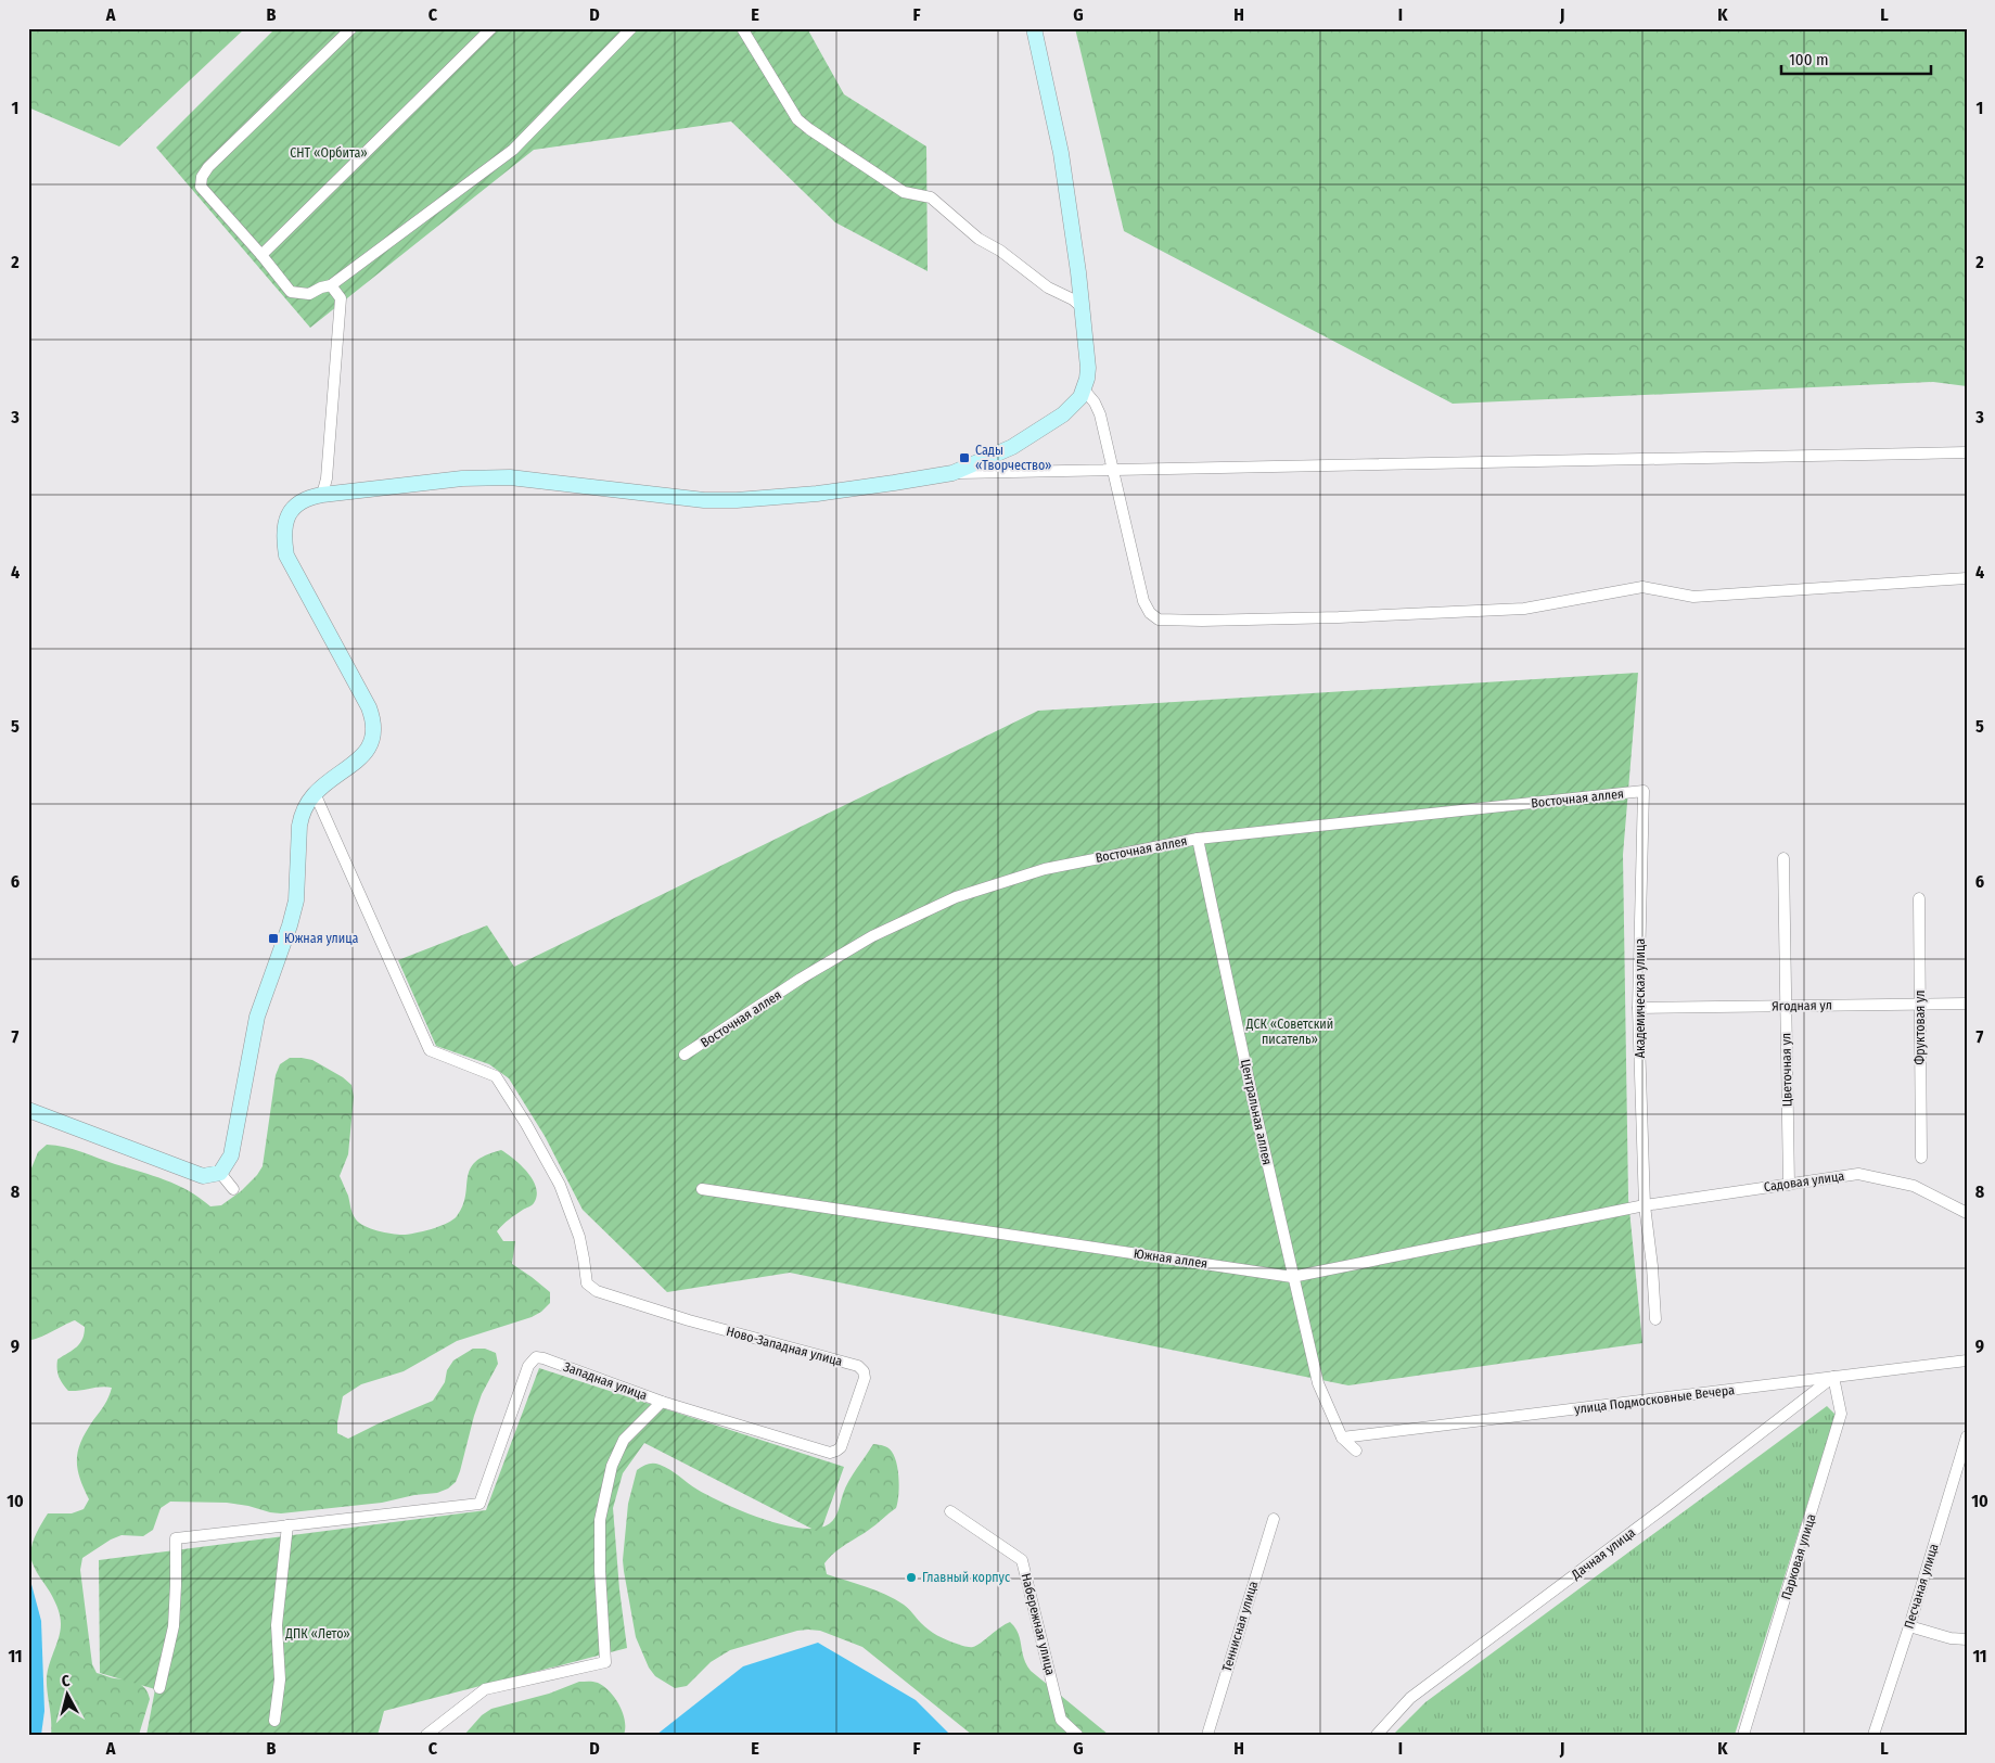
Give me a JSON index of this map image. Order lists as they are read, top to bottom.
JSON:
{
  "streets": {
    "street": [
      "Восточная аллея",
      "Академическая улица",
      "Ягодная ул",
      "Фруктовая ул",
      "Цветочная ул",
      "Центральная аллея",
      "Садовая улица",
      "Южная аллея",
      "Ново-Западная улица",
      "Западная улица",
      "улица Подмосковные Вечера",
      "Дачная улица",
      "Парковая улица",
      "Песчаная улица",
      "Набережная улица",
      "Теннисная улица"
    ]
  },
  "crossings": [
    ["Восточная аллея", "Академическая улица"],
    ["Восточная аллея", "Центральная аллея"],
    ["Академическая улица", "Ягодная ул"],
    ["Академическая улица", "Садовая улица"],
    ["Академическая улица", "Южная аллея"],
    ["Ягодная ул", "Фруктовая ул"],
    ["Ягодная ул", "Цветочная ул"],
    ["Цветочная ул", "Садовая улица"],
    ["Центральная аллея", "Южная аллея"],
    ["Центральная аллея", "улица Подмосковные Вечера"],
    ["Садовая улица", "Южная аллея"],
    ["Ново-Западная улица", "Западная улица"],
    ["улица Подмосковные Вечера", "Дачная улица"],
    ["улица Подмосковные Вечера", "Парковая улица"],
    ["Дачная улица", "Парковая улица"]
  ],
  "parks": ["СНТ «Орбита»", "ДСК «Советский писатель»", "ДПК «Лето»"],
  "places": {
    "transit": ["Сады «Творчество»", "Южная улица"],
    "other": ["Главный корпус"]
  },
  "scale_bar": "100 m",
  "north": "top",
  "grid": {
    "columns": [
      "A",
      "B",
      "C",
      "D",
      "E",
      "F",
      "G",
      "H",
      "I",
      "J",
      "K",
      "L"
    ],
    "rows": [
      "1",
      "2",
      "3",
      "4",
      "5",
      "6",
      "7",
      "8",
      "9",
      "10",
      "11"
    ]
  }
}
